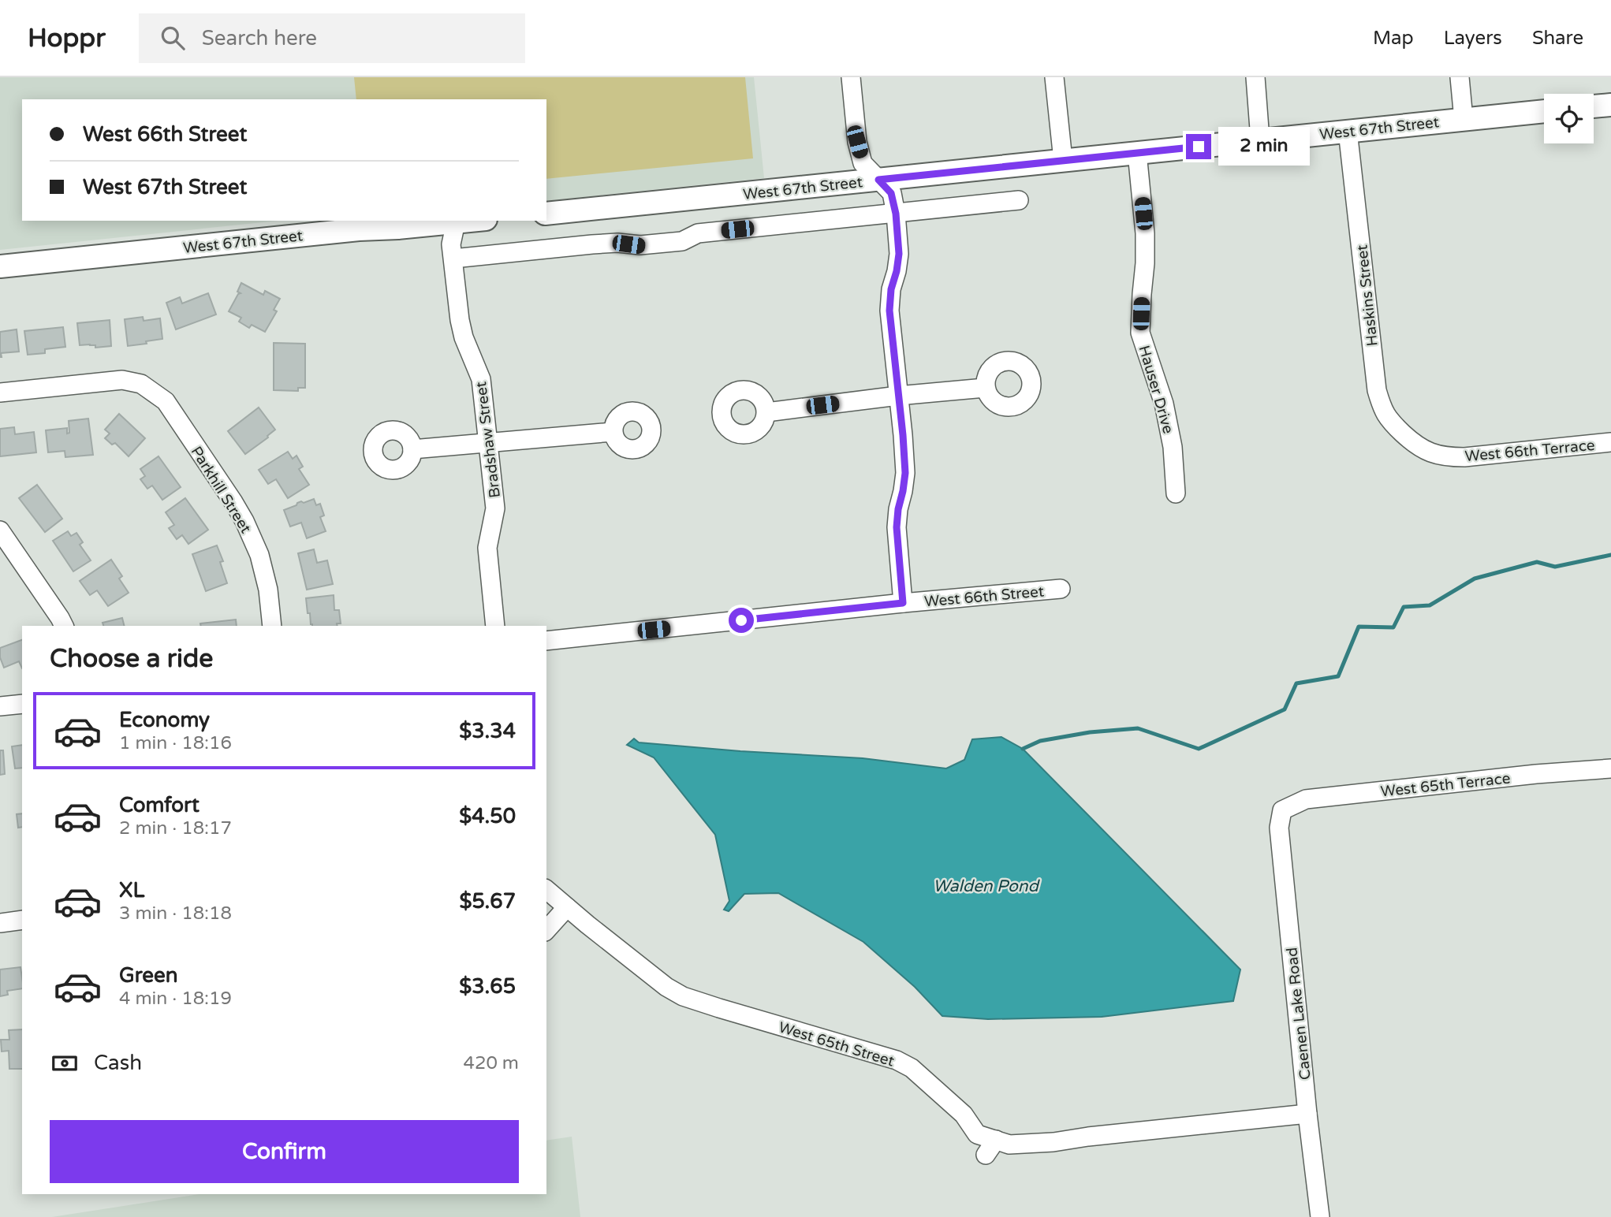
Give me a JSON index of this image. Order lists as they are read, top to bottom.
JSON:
{
  "streets": {
    "street": [
      "West 67th Street",
      "Haskins Street",
      "Hauser Drive",
      "Bradshaw Street",
      "West 66th Terrace",
      "Parkhill Street",
      "West 66th Street",
      "West 65th Terrace",
      "Caenen Lake Road",
      "West 65th Street"
    ]
  },
  "crossings": [
    ["West 67th Street", "Haskins Street"],
    ["West 67th Street", "Hauser Drive"],
    ["West 67th Street", "Bradshaw Street"],
    ["Haskins Street", "West 66th Terrace"],
    ["West 65th Terrace", "Caenen Lake Road"],
    ["Caenen Lake Road", "West 65th Street"]
  ],
  "water": ["Walden Pond"],
  "page": {
    "header": "Hoppr",
    "search": "Search here",
    "nav": ["Map", "Layers", "Share"],
    "banner": ["West 66th Street", "West 67th Street"],
    "bubble": "2 min",
    "heading": "Choose a ride",
    "list": [
      {
        "name": "Economy",
        "note": "1 min · 18:16",
        "value": "$3.34"
      },
      {
        "name": "Comfort",
        "note": "2 min · 18:17",
        "value": "$4.50"
      },
      {
        "name": "XL",
        "note": "3 min · 18:18",
        "value": "$5.67"
      },
      {
        "name": "Green",
        "note": "4 min · 18:19",
        "value": "$3.65"
      }
    ],
    "pay": ["Cash", "420 m"],
    "buttons": "Confirm"
  }
}
